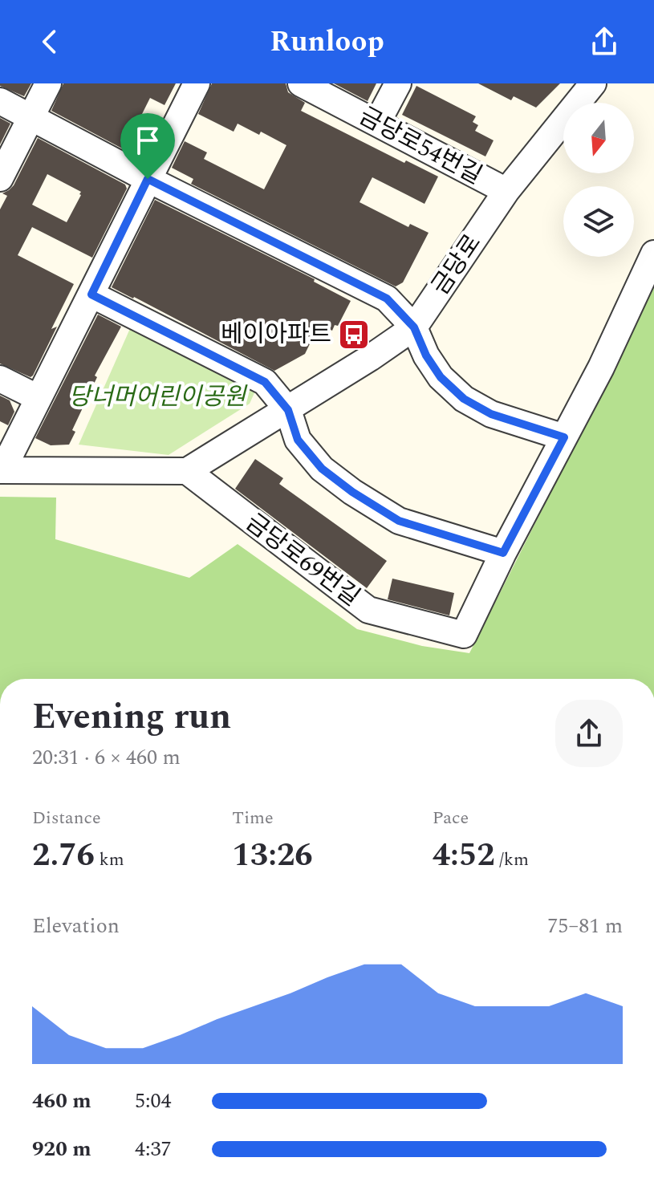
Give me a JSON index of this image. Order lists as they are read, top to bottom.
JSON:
{
  "streets": {
    "street": ["금당로54번길", "금당로", "금당로69번길"]
  },
  "crossings": [
    ["금당로54번길", "금당로"],
    ["금당로", "금당로69번길"]
  ],
  "parks": ["당너머어린이공원"],
  "places": {
    "bus stop": ["베이아파트"]
  },
  "north": "bottom",
  "page": {
    "header": "Runloop",
    "heading": ["Evening run", "20:31 · 6 × 460 m"],
    "stats": [
      ["Distance", "2.76 km"],
      ["Time", "13:26"],
      ["Pace", "4:52 /km"]
    ],
    "chart": ["Elevation", "75–81 m"],
    "list": [
      {
        "name": "460 m",
        "note": "5:04"
      },
      {
        "name": "920 m",
        "note": "4:37"
      }
    ]
  }
}
